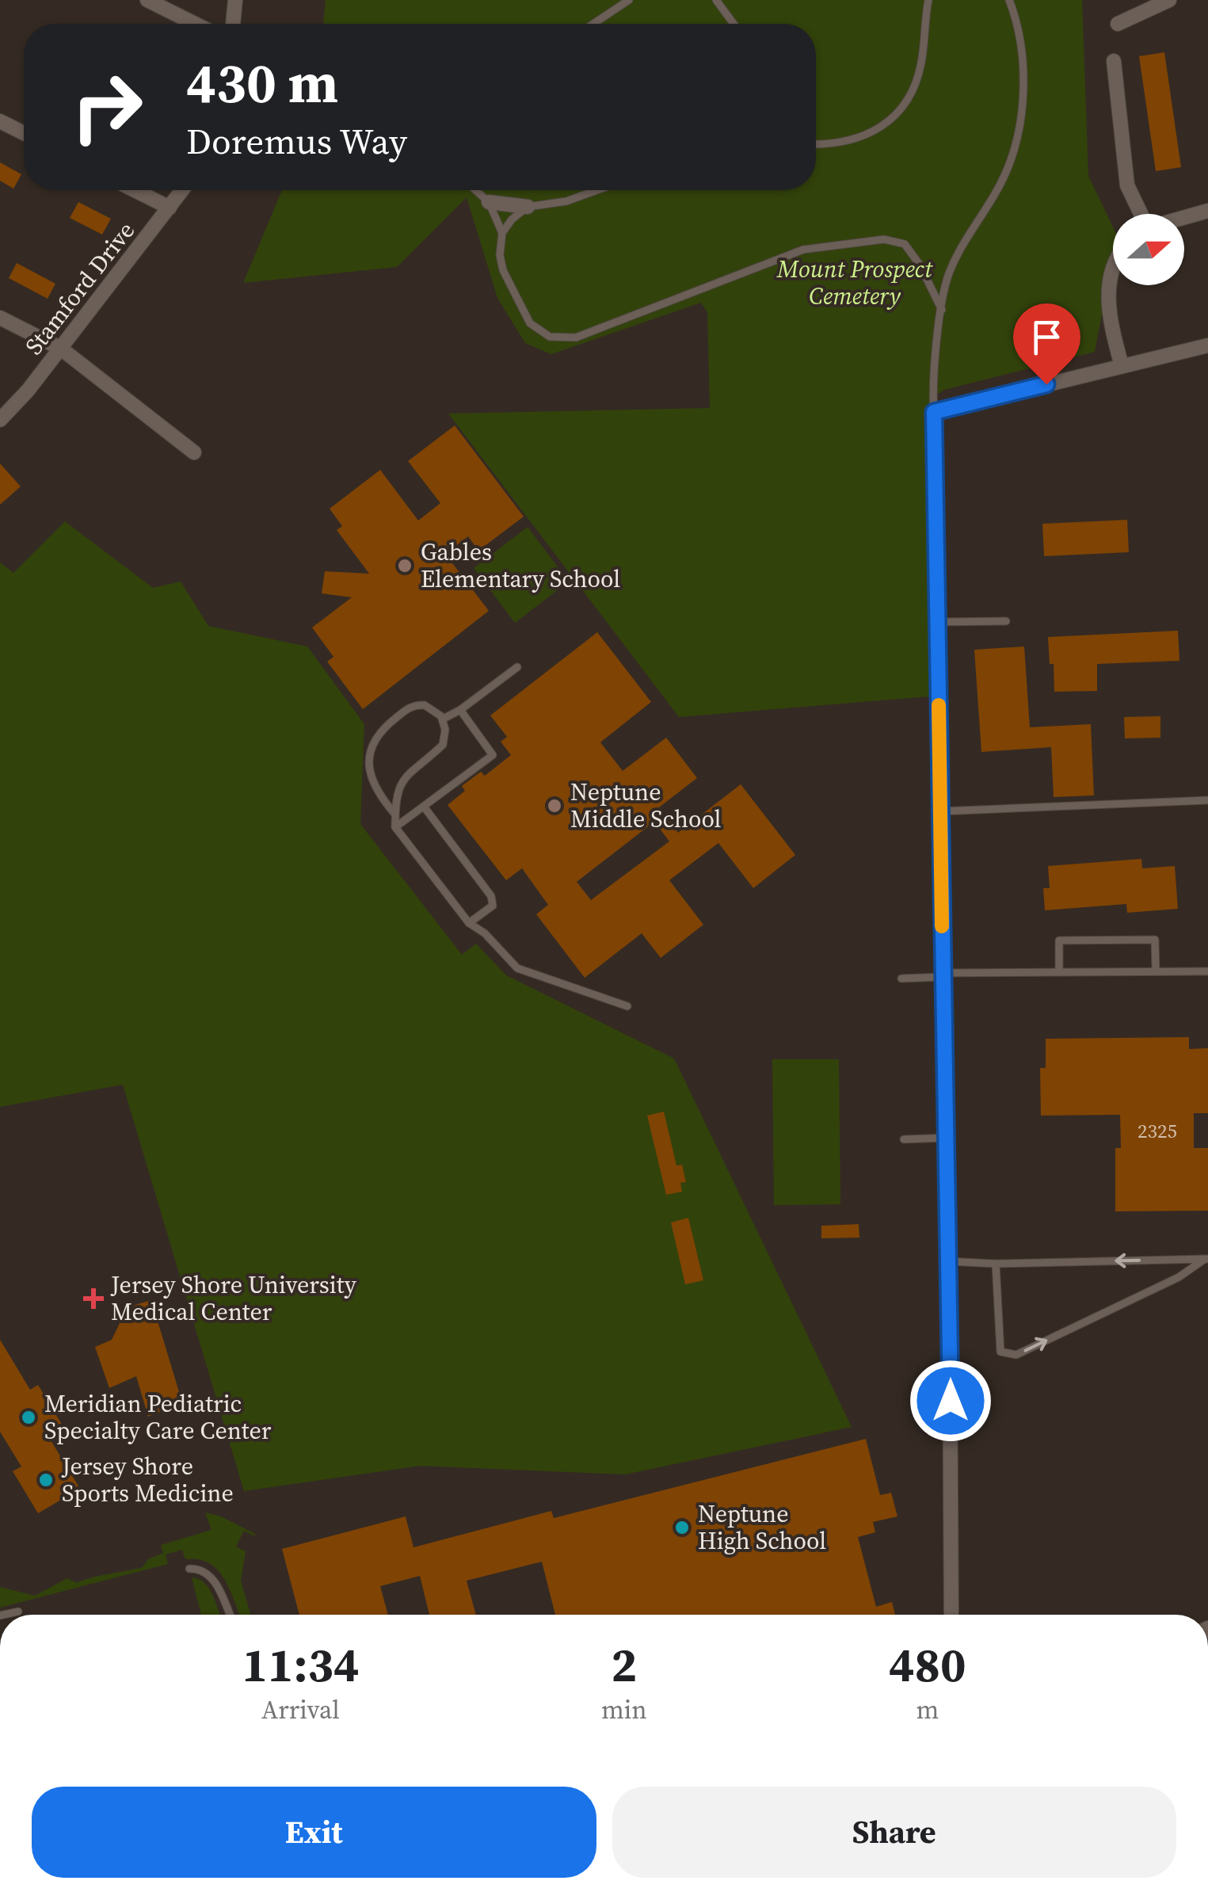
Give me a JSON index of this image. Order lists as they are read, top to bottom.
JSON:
{
  "streets": {
    "street": ["Stamford Drive"]
  },
  "parks": ["Mount Prospect Cemetery"],
  "places": {
    "other": [
      "Gables Elementary School",
      "Neptune Middle School",
      "Meridian Pediatric Specialty Care Center",
      "Jersey Shore Sports Medicine",
      "Neptune High School"
    ],
    "health": ["Jersey Shore University Medical Center"]
  },
  "house_numbers": ["2325"],
  "north": "right",
  "page": {
    "turn": ["430 m", "Doremus Way"],
    "eta": [
      "11:34",
      "Arrival",
      "2",
      "min",
      "480",
      "m"
    ],
    "buttons": ["Exit", "Share"]
  }
}
